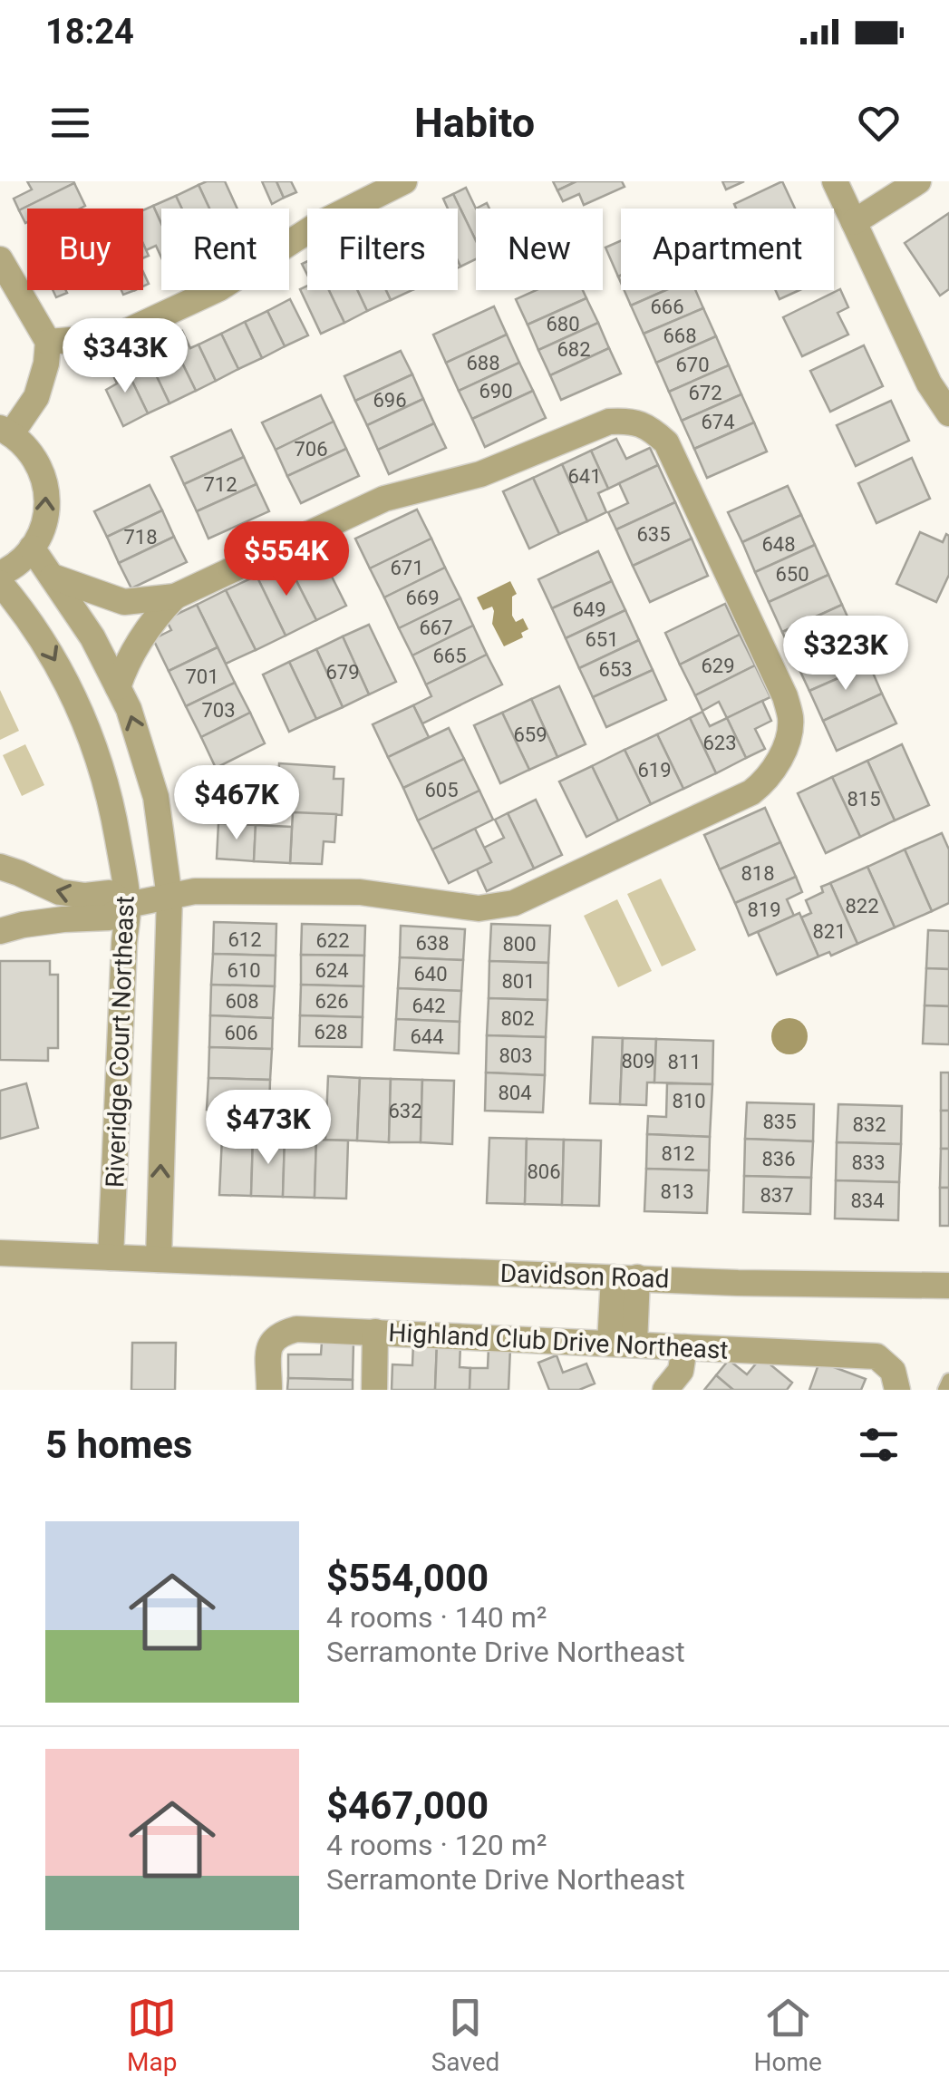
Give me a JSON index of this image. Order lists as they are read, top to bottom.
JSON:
{
  "streets": {
    "street": ["Riveridge Court Northeast", "Davidson Road", "Highland Club Drive Northeast"]
  },
  "crossings": [
    ["Riveridge Court Northeast", "Davidson Road"]
  ],
  "house_numbers": [
    "666",
    "680",
    "668",
    "682",
    "688",
    "670",
    "690",
    "672",
    "696",
    "674",
    "706",
    "641",
    "712",
    "635",
    "718",
    "648",
    "671",
    "650",
    "669",
    "649",
    "667",
    "651",
    "665",
    "629",
    "653",
    "679",
    "701",
    "703",
    "659",
    "623",
    "619",
    "605",
    "815",
    "818",
    "822",
    "819",
    "821",
    "612",
    "622",
    "638",
    "800",
    "610",
    "624",
    "640",
    "801",
    "608",
    "626",
    "642",
    "802",
    "628",
    "606",
    "644",
    "803",
    "809",
    "811",
    "804",
    "810",
    "632",
    "835",
    "832",
    "812",
    "836",
    "833",
    "806",
    "813",
    "837",
    "834"
  ],
  "page": {
    "status": "18:24",
    "header": "Habito",
    "chip": [
      "Buy",
      "Rent",
      "Filters",
      "New",
      "Apartment"
    ],
    "price": [
      "$343K",
      "$554K",
      "$323K",
      "$467K",
      "$473K"
    ],
    "heading": "5 homes",
    "list": [
      {
        "name": "$554,000",
        "note": "4 rooms · 140 m² · Serramonte Drive Northeast"
      },
      {
        "name": "$467,000",
        "note": "4 rooms · 120 m² · Serramonte Drive Northeast"
      }
    ],
    "tabs": ["Map", "Saved", "Home"]
  }
}
